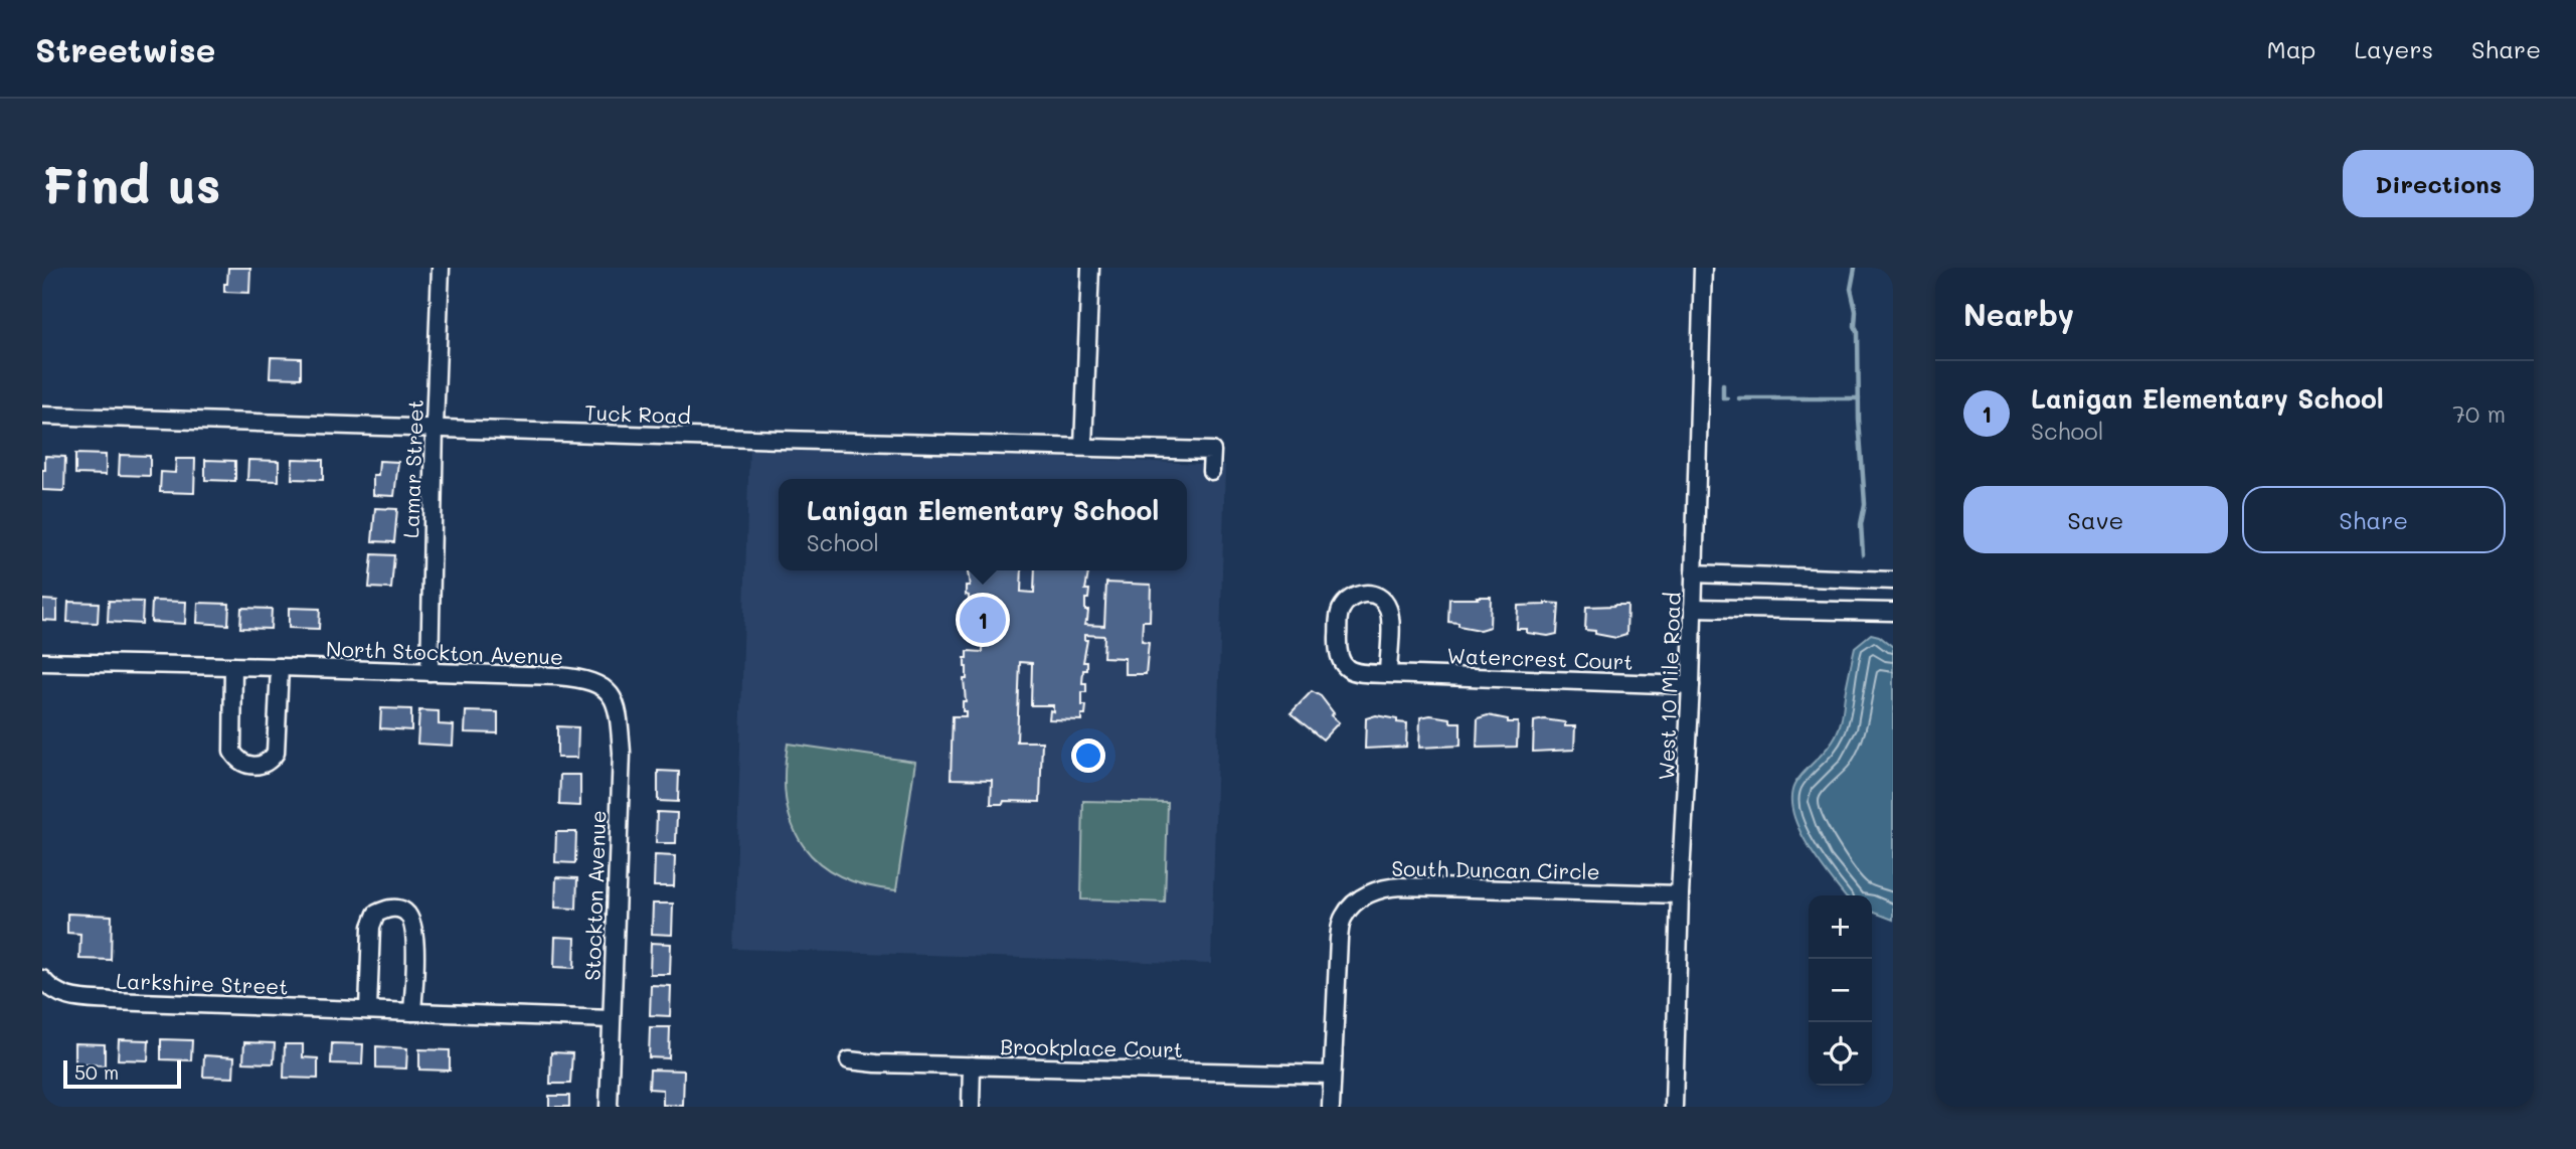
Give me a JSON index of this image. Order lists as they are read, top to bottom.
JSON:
{
  "streets": {
    "street": [
      "Tuck Road",
      "Lamar Street",
      "North Stockton Avenue",
      "Watercrest Court",
      "West 10 Mile Road",
      "South Duncan Circle",
      "Stockton Avenue",
      "Larkshire Street",
      "Brookplace Court"
    ]
  },
  "crossings": [
    ["Tuck Road", "Lamar Street"],
    ["Lamar Street", "North Stockton Avenue"],
    ["North Stockton Avenue", "Stockton Avenue"],
    ["Watercrest Court", "West 10 Mile Road"],
    ["West 10 Mile Road", "South Duncan Circle"],
    ["South Duncan Circle", "Brookplace Court"],
    ["Stockton Avenue", "Larkshire Street"]
  ],
  "scale_bar": "50 m",
  "page": {
    "header": "Streetwise",
    "nav": ["Map", "Layers", "Share"],
    "buttons": [
      "Directions",
      ["Save", "Share"]
    ],
    "title": "Find us",
    "heading": "Nearby",
    "list": [
      {
        "mark": "1",
        "name": "Lanigan Elementary School",
        "note": "School",
        "value": "70 m"
      }
    ],
    "popup": ["Lanigan Elementary School", "School"],
    "pins": "1",
    "map_buttons": ["+", "−"],
    "scale": "50 m"
  }
}
